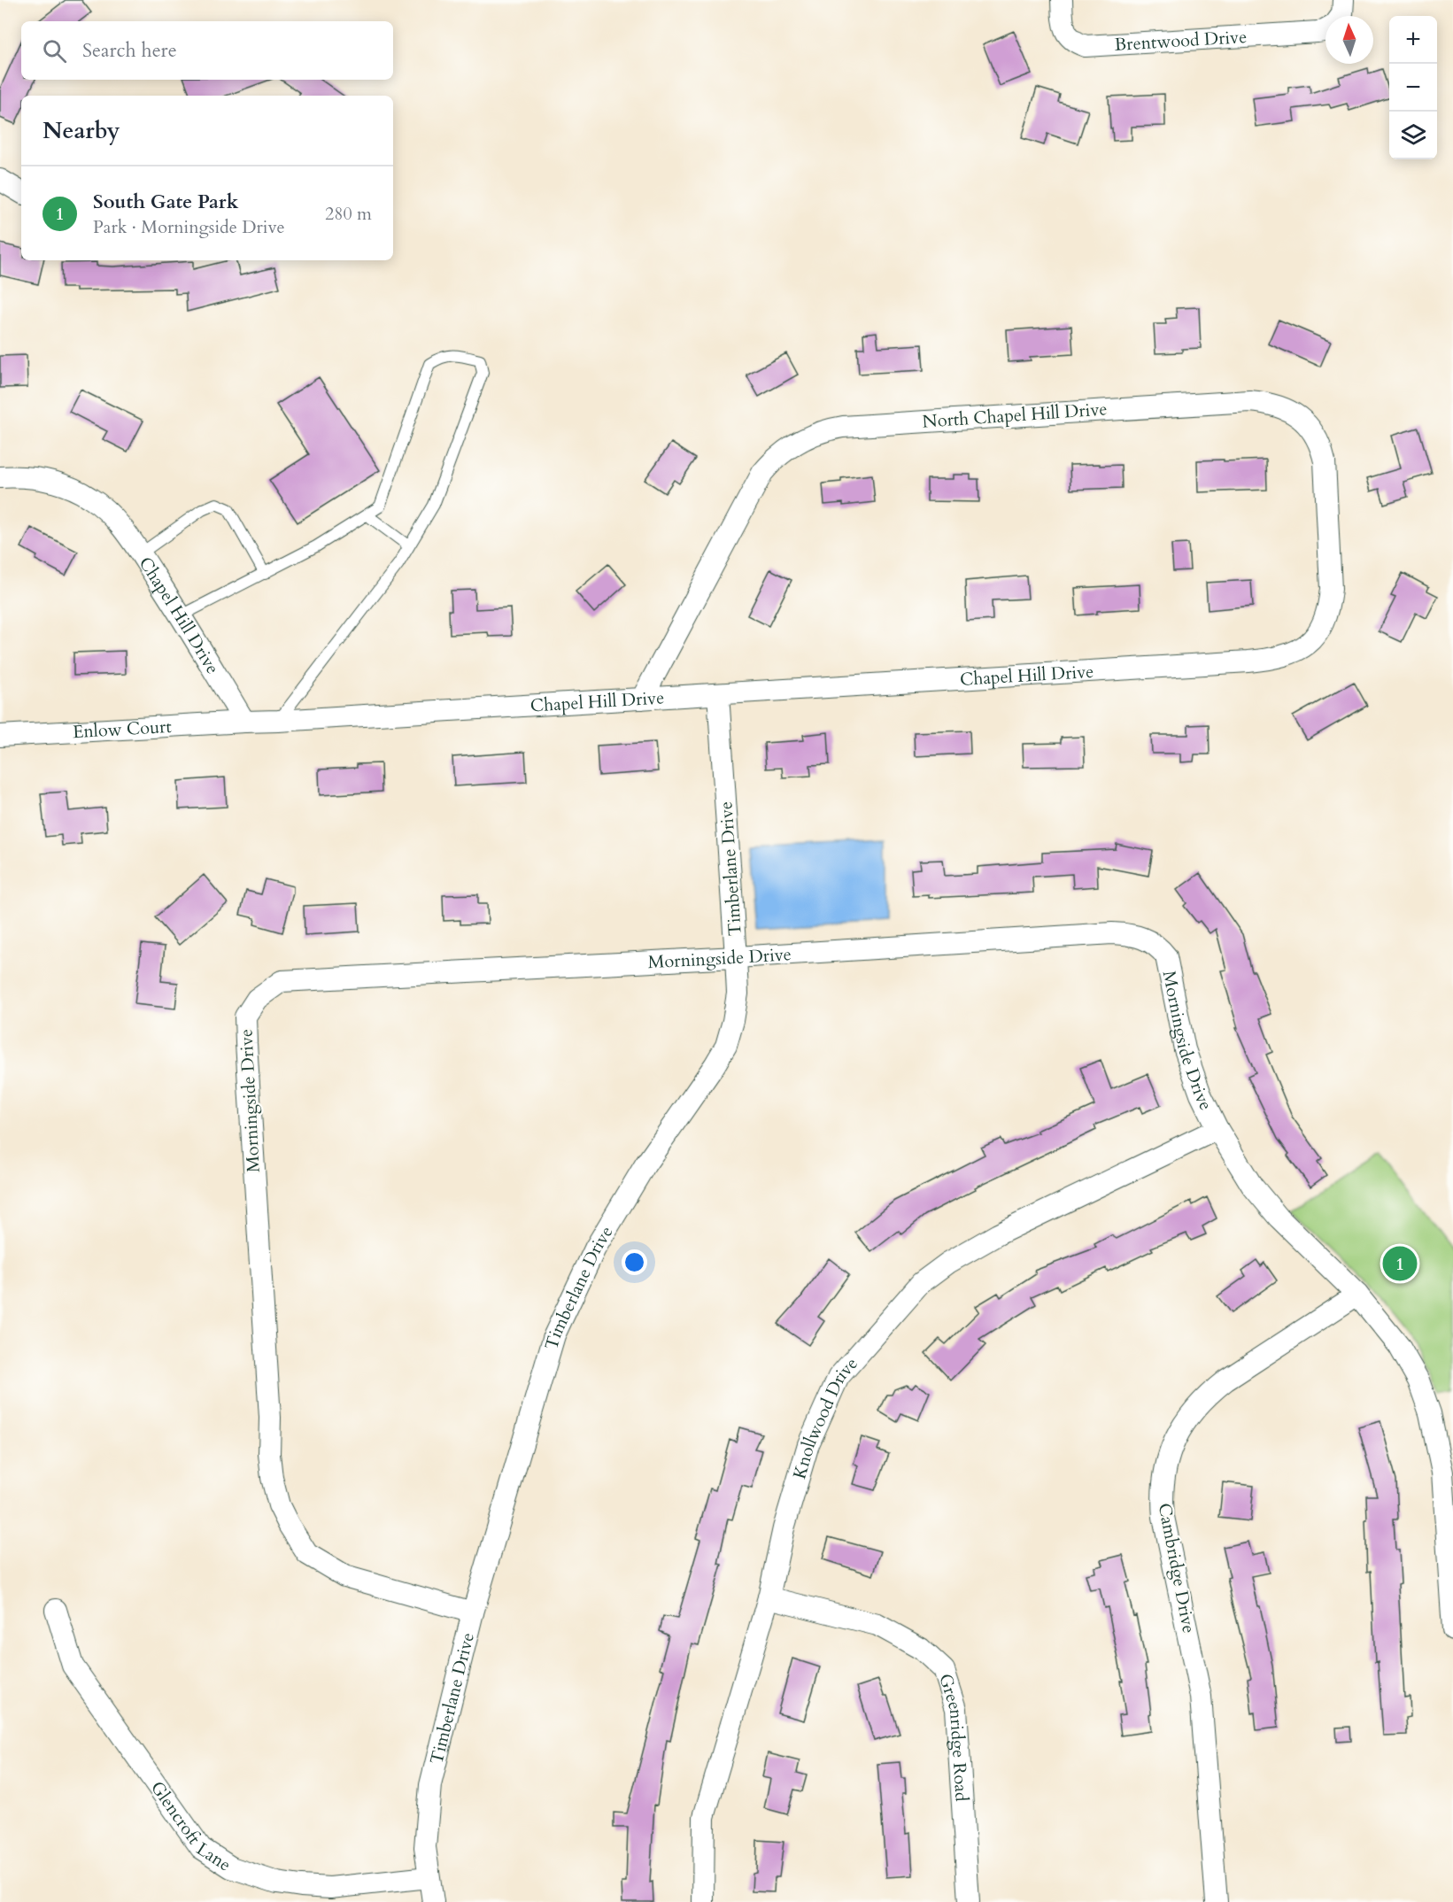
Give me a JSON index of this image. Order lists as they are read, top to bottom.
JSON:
{
  "streets": {
    "street": [
      "Brentwood Drive",
      "North Chapel Hill Drive",
      "Chapel Hill Drive",
      "Enlow Court",
      "Timberlane Drive",
      "Morningside Drive",
      "Knollwood Drive",
      "Cambridge Drive",
      "Greenridge Road",
      "Glencroft Lane"
    ]
  },
  "crossings": [
    ["North Chapel Hill Drive", "Chapel Hill Drive"],
    ["Chapel Hill Drive", "Enlow Court"],
    ["Chapel Hill Drive", "Timberlane Drive"],
    ["Timberlane Drive", "Morningside Drive"],
    ["Timberlane Drive", "Glencroft Lane"],
    ["Morningside Drive", "Knollwood Drive"],
    ["Morningside Drive", "Cambridge Drive"],
    ["Knollwood Drive", "Greenridge Road"]
  ],
  "north": "top",
  "page": {
    "map_buttons": ["+", "−"],
    "search": "Search here",
    "heading": "Nearby",
    "list": [
      {
        "mark": "1",
        "name": "South Gate Park",
        "note": "Park · Morningside Drive",
        "value": "280 m"
      }
    ],
    "pins": "1"
  }
}
